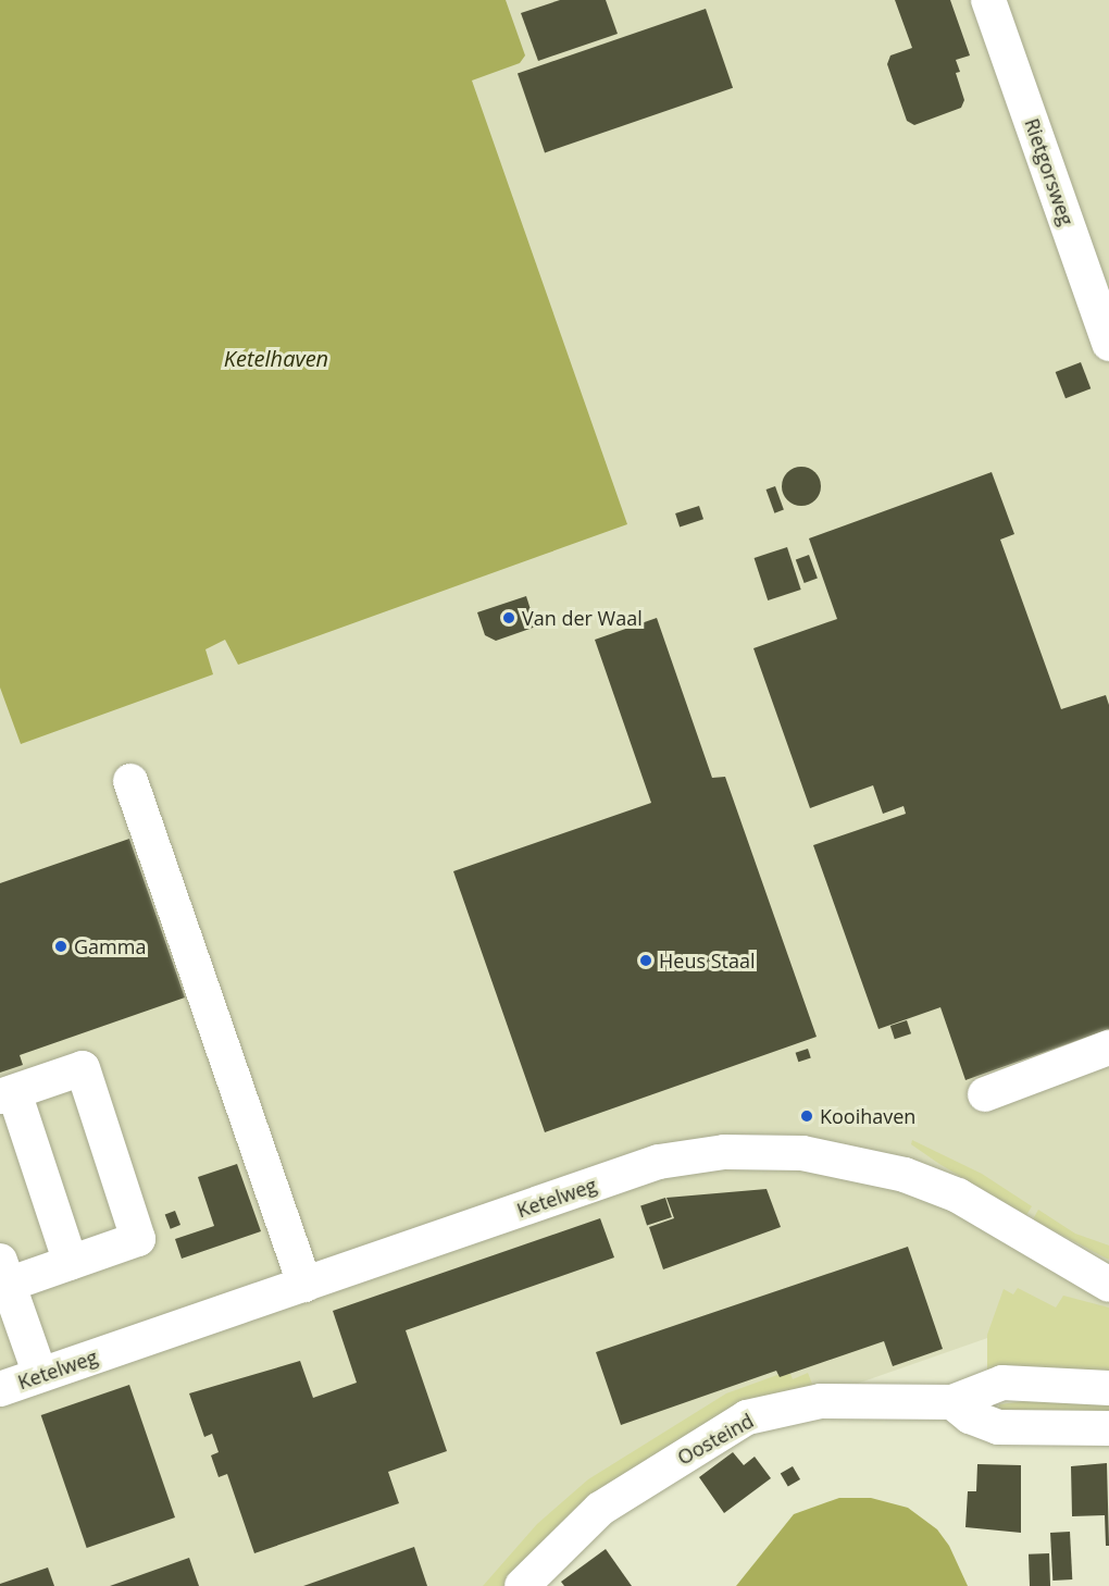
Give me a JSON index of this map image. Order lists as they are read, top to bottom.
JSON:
{
  "streets": {
    "street": ["Rietgorsweg", "Ketelweg", "Oosteind"]
  },
  "water": ["Ketelhaven"],
  "places": [
    "Van der Waal",
    "Gamma",
    "Heus Staal",
    "Kooihaven"
  ]
}
